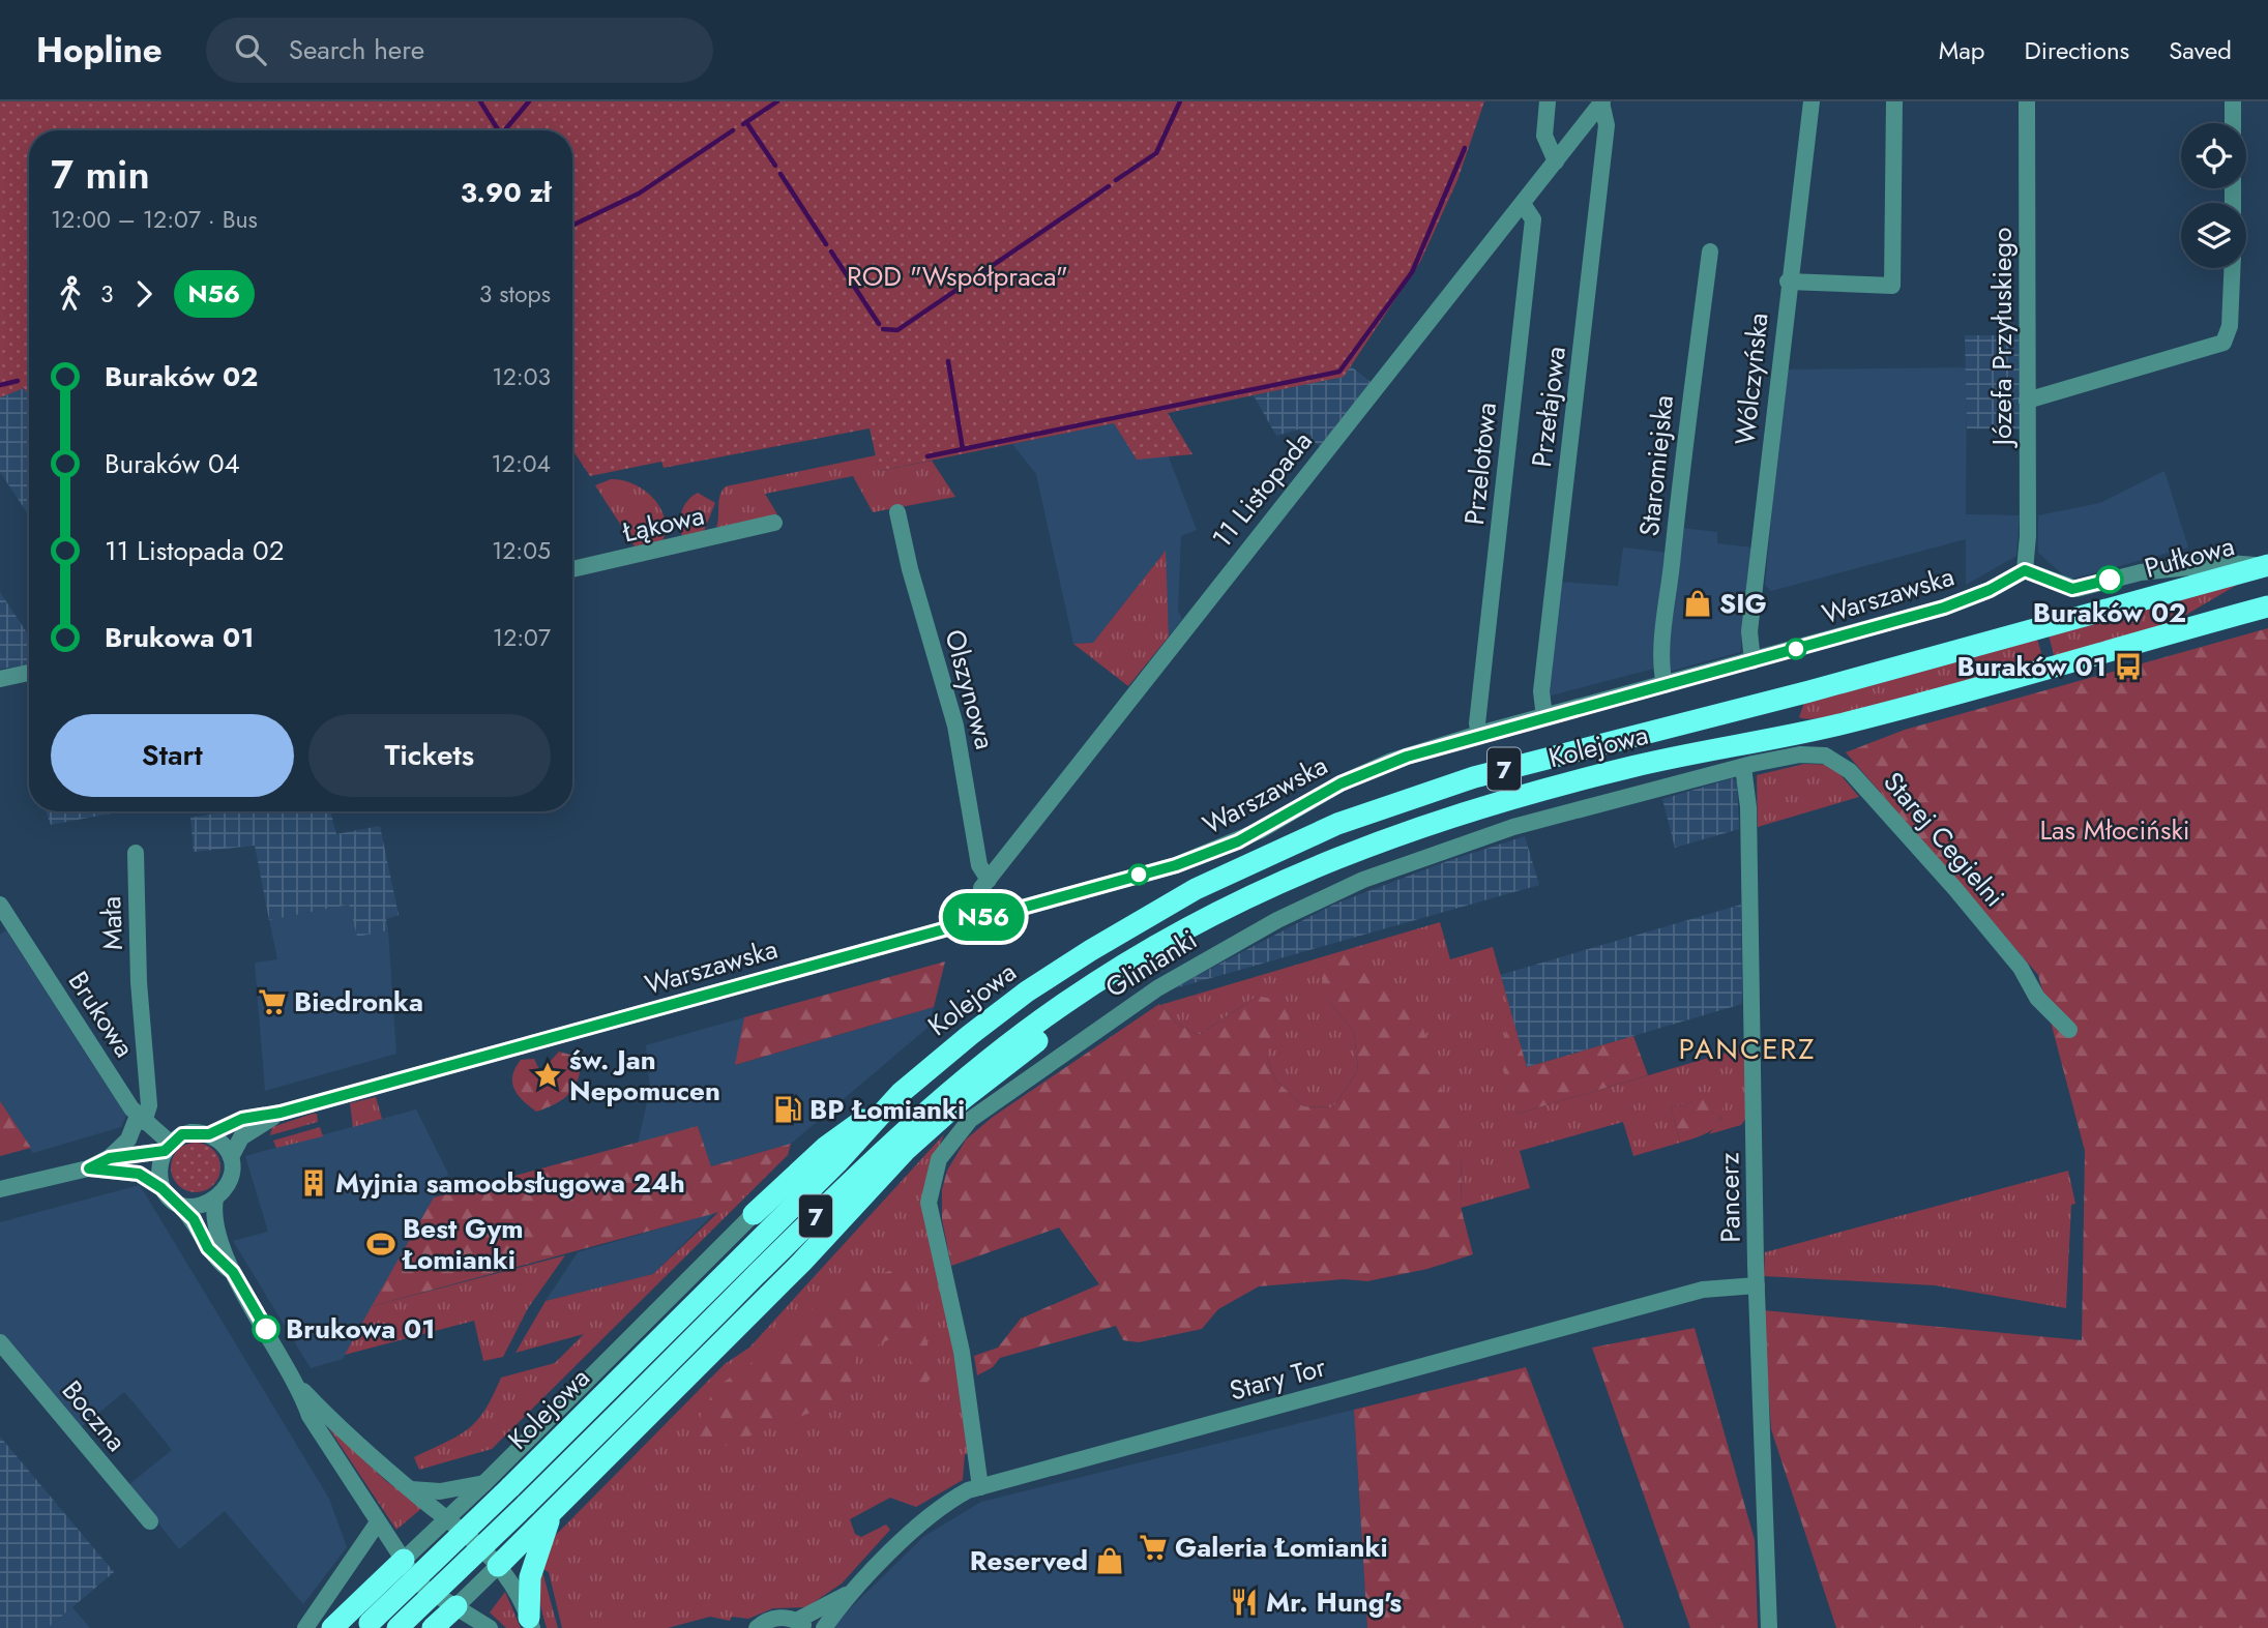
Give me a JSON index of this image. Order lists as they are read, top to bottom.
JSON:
{
  "streets": {
    "highway": ["Pułkowa", "Kolejowa", "7"],
    "street": [
      "Józefa Przyłuskiego",
      "Wólczyńska",
      "Przełajowa",
      "Przelotowa",
      "Staromiejska",
      "11 Listopada",
      "Łąkowa",
      "Warszawska",
      "Olszynowa",
      "Starej Cegielni",
      "Mała",
      "Glinianki",
      "Brukowa",
      "Pancerz",
      "Stary Tor",
      "Boczna"
    ]
  },
  "crossings": [
    ["Józefa Przyłuskiego", "Warszawska"],
    ["Wólczyńska", "Warszawska"],
    ["Przełajowa", "11 Listopada"],
    ["Przełajowa", "Warszawska"],
    ["Przelotowa", "11 Listopada"],
    ["Przelotowa", "Warszawska"],
    ["Staromiejska", "Warszawska"],
    ["11 Listopada", "Olszynowa"],
    ["Pułkowa", "Kolejowa"],
    ["Warszawska", "Brukowa"],
    ["Starej Cegielni", "Glinianki"],
    ["Starej Cegielni", "Pancerz"],
    ["Mała", "Brukowa"],
    ["Glinianki", "Pancerz"],
    ["Glinianki", "Stary Tor"],
    ["Pancerz", "Stary Tor"]
  ],
  "districts": ["PANCERZ"],
  "parks": ["ROD \"Współpraca\"", "Las Młociński"],
  "places": {
    "other": ["Buraków 02", "Brukowa 01"],
    "shop": ["SIG", "Reserved"],
    "bus stop": ["Buraków 01"],
    "supermarket": ["Biedronka", "Galeria Łomianki"],
    "place": ["św. Jan Nepomucen"],
    "fuel station": ["BP Łomianki"],
    "building": ["Myjnia samoobsługowa 24h"],
    "sports": ["Best Gym Łomianki"],
    "restaurant": ["Mr. Hung's"]
  },
  "lines": ["bus line N56"],
  "page": {
    "header": "Hopline",
    "search": "Search here",
    "nav": ["Map", "Directions", "Saved"],
    "on_map": "N56",
    "heading": ["7 min", "12:00 – 12:07 · Bus", "3.90 zł"],
    "legs": ["3", "N56", "3 stops"],
    "list": [
      {
        "name": "Buraków 02",
        "value": "12:03"
      },
      {
        "name": "Buraków 04",
        "value": "12:04"
      },
      {
        "name": "11 Listopada 02",
        "value": "12:05"
      },
      {
        "name": "Brukowa 01",
        "value": "12:07"
      }
    ],
    "buttons": ["Start", "Tickets"]
  }
}
